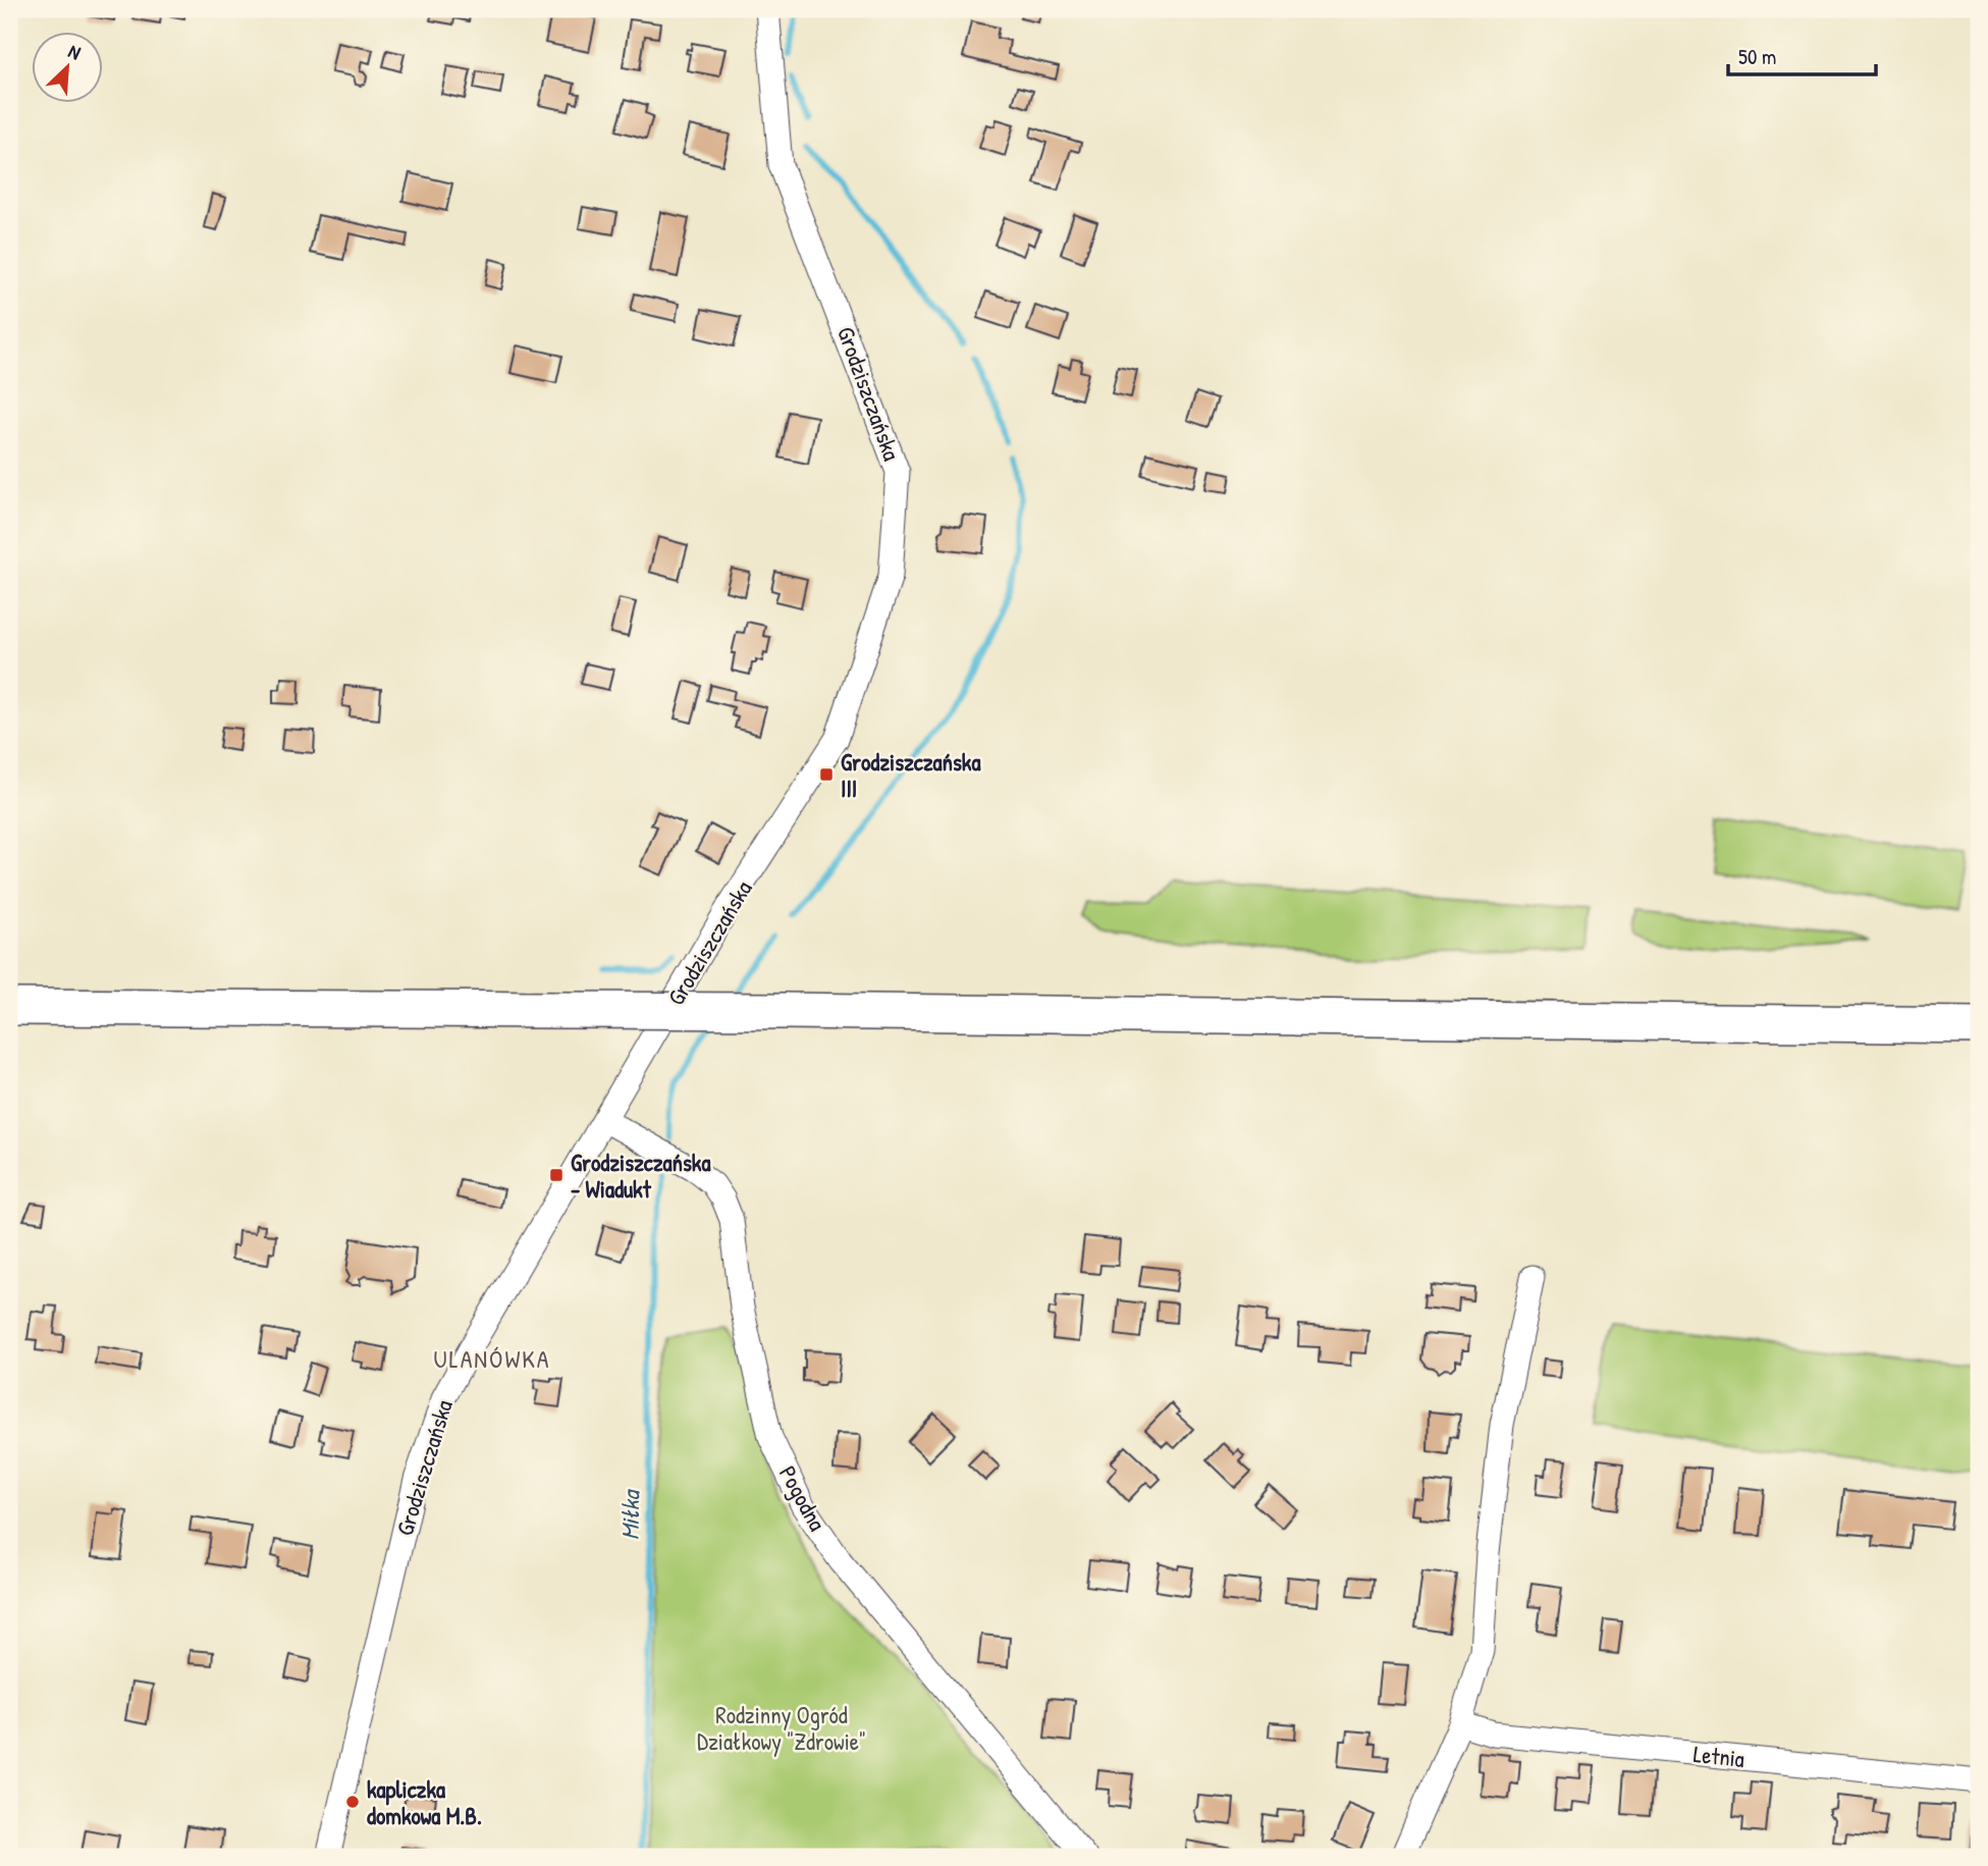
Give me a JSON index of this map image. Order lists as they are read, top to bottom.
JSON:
{
  "streets": {
    "street": ["Grodziszczańska", "Pogodna", "Letnia"]
  },
  "crossings": [
    ["Grodziszczańska", "Pogodna"]
  ],
  "districts": ["ULANÓWKA"],
  "water": ["Miłka"],
  "parks": ["Rodzinny Ogród Działkowy \"Zdrowie\""],
  "places": {
    "transit": ["Grodziszczańska III", "Grodziszczańska - Wiadukt"],
    "other": ["kapliczka domkowa M.B."]
  },
  "scale_bar": "50 m",
  "north": "top right"
}
